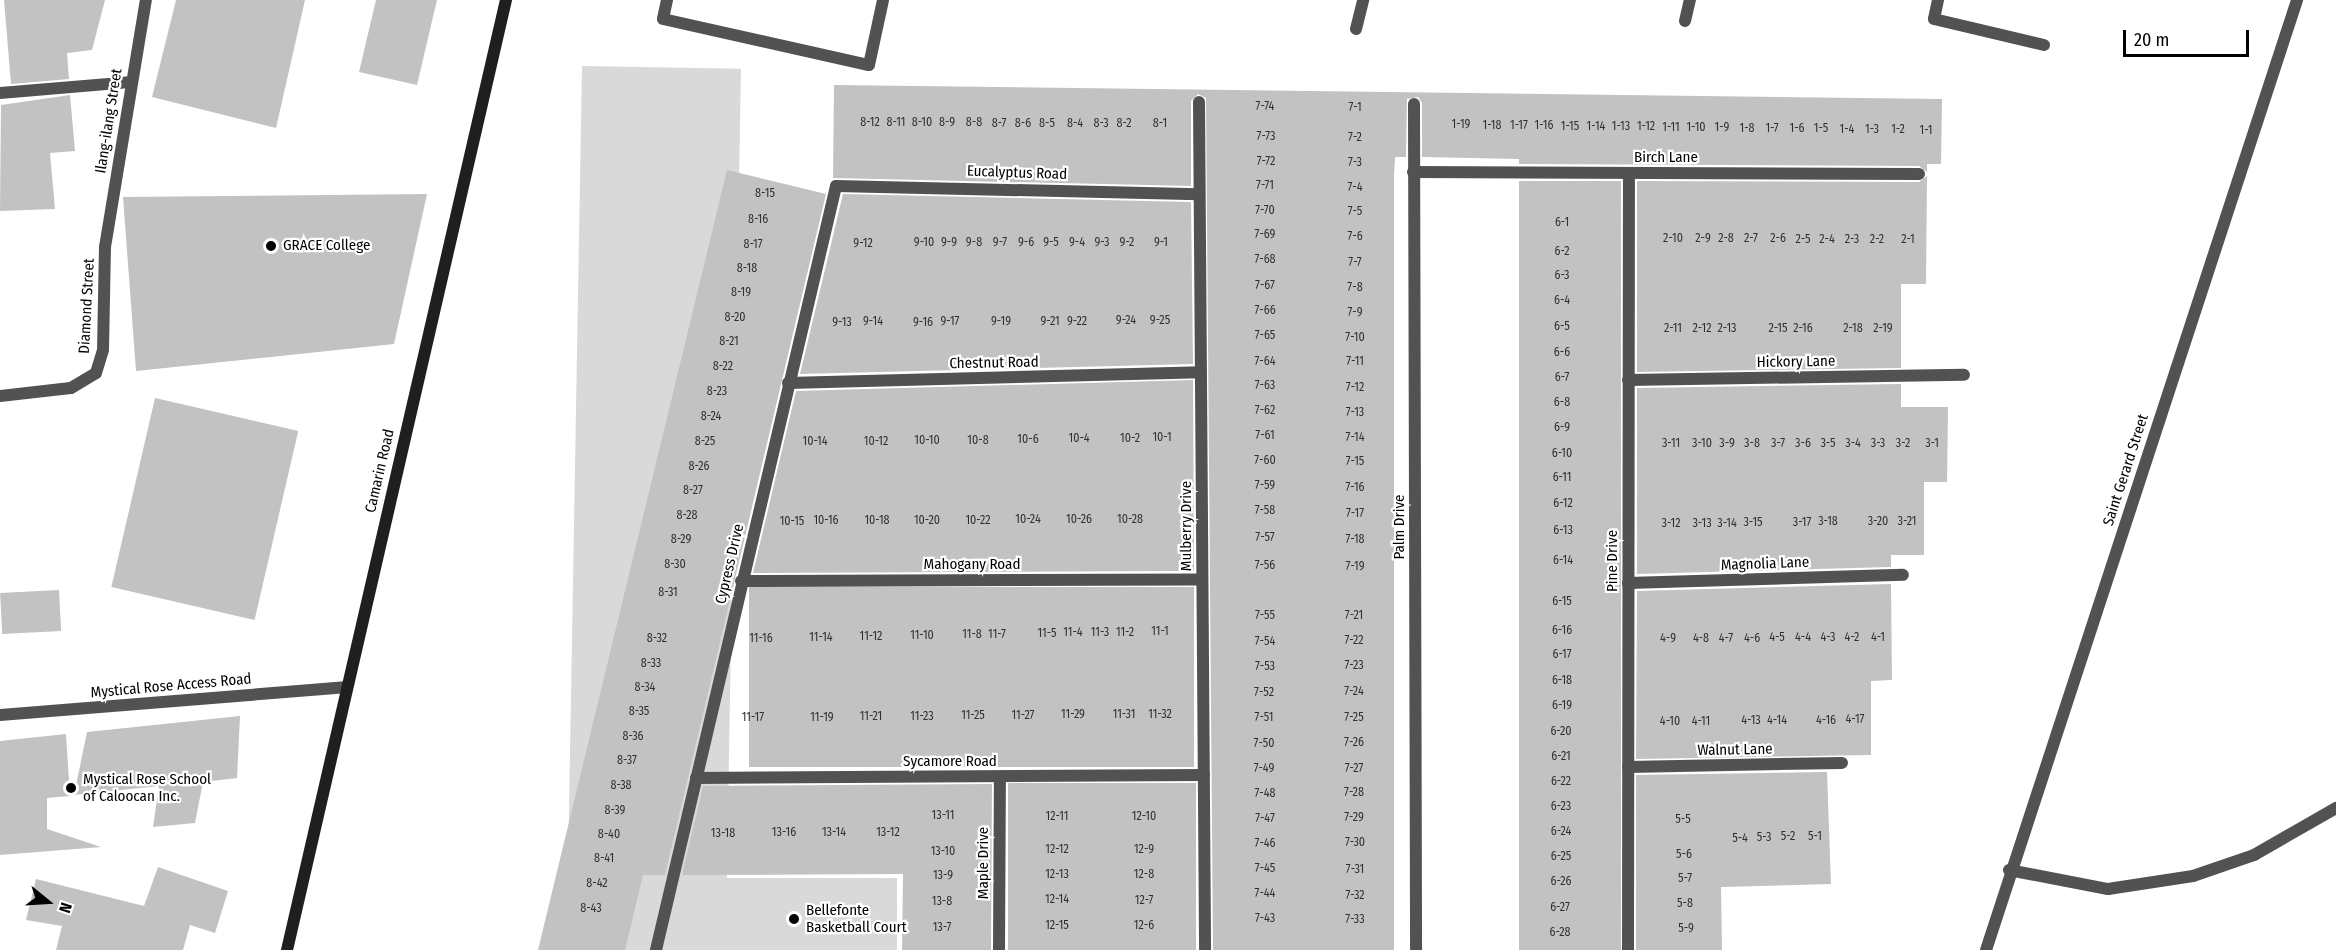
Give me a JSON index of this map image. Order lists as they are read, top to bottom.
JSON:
{
  "streets": {
    "main road": ["Camarin Road"],
    "street": [
      "Ilang-ilang Street",
      "Birch Lane",
      "Eucalyptus Road",
      "Diamond Street",
      "Hickory Lane",
      "Chestnut Road",
      "Saint Gerard Street",
      "Mulberry Drive",
      "Palm Drive",
      "Pine Drive",
      "Cypress Drive",
      "Magnolia Lane",
      "Mahogany Road",
      "Mystical Rose Access Road",
      "Walnut Lane",
      "Sycamore Road",
      "Maple Drive"
    ]
  },
  "crossings": [
    ["Ilang-ilang Street", "Diamond Street"],
    ["Birch Lane", "Palm Drive"],
    ["Birch Lane", "Pine Drive"],
    ["Eucalyptus Road", "Mulberry Drive"],
    ["Eucalyptus Road", "Cypress Drive"],
    ["Hickory Lane", "Pine Drive"],
    ["Chestnut Road", "Mulberry Drive"],
    ["Chestnut Road", "Cypress Drive"],
    ["Camarin Road", "Mystical Rose Access Road"],
    ["Mulberry Drive", "Mahogany Road"],
    ["Mulberry Drive", "Sycamore Road"],
    ["Pine Drive", "Magnolia Lane"],
    ["Pine Drive", "Walnut Lane"],
    ["Cypress Drive", "Mahogany Road"],
    ["Cypress Drive", "Sycamore Road"],
    ["Sycamore Road", "Maple Drive"]
  ],
  "places": ["GRACE College", "Mystical Rose School of Caloocan Inc.", "Bellefonte Basketball Court"],
  "house_numbers": [
    "7-74",
    "7-1",
    "8-12",
    "8-11",
    "8-10",
    "8-9",
    "8-8",
    "8-7",
    "8-6",
    "8-5",
    "8-4",
    "8-3",
    "8-2",
    "8-1",
    "1-19",
    "1-18",
    "1-17",
    "1-16",
    "1-15",
    "1-14",
    "1-13",
    "1-12",
    "1-11",
    "1-10",
    "1-9",
    "1-8",
    "1-7",
    "1-6",
    "1-5",
    "1-4",
    "1-3",
    "1-2",
    "1-1",
    "7-73",
    "7-2",
    "7-72",
    "7-3",
    "7-71",
    "7-4",
    "8-15",
    "7-70",
    "7-5",
    "8-16",
    "6-1",
    "7-69",
    "7-6",
    "2-10",
    "2-9",
    "2-8",
    "2-7",
    "2-6",
    "2-5",
    "2-4",
    "2-3",
    "2-2",
    "2-1",
    "9-10",
    "9-9",
    "9-8",
    "9-7",
    "9-6",
    "9-5",
    "9-4",
    "9-3",
    "9-2",
    "9-1",
    "9-12",
    "8-17",
    "6-2",
    "7-68",
    "7-7",
    "8-18",
    "6-3",
    "7-67",
    "7-8",
    "8-19",
    "6-4",
    "7-66",
    "7-9",
    "8-20",
    "9-24",
    "9-25",
    "9-14",
    "9-17",
    "9-19",
    "9-21",
    "9-22",
    "9-13",
    "9-16",
    "6-5",
    "2-11",
    "2-12",
    "2-13",
    "2-15",
    "2-16",
    "2-18",
    "2-19",
    "7-65",
    "7-10",
    "8-21",
    "6-6",
    "7-64",
    "7-11",
    "8-22",
    "6-7",
    "7-63",
    "7-12",
    "8-23",
    "6-8",
    "7-62",
    "7-13",
    "8-24",
    "6-9",
    "7-61",
    "10-1",
    "7-14",
    "10-4",
    "10-2",
    "10-6",
    "10-10",
    "10-8",
    "8-25",
    "10-14",
    "10-12",
    "3-11",
    "3-10",
    "3-9",
    "3-8",
    "3-7",
    "3-6",
    "3-5",
    "3-4",
    "3-3",
    "3-2",
    "3-1",
    "6-10",
    "7-60",
    "7-15",
    "8-26",
    "6-11",
    "7-59",
    "7-16",
    "8-27",
    "6-12",
    "7-58",
    "7-17",
    "8-28",
    "10-24",
    "10-26",
    "10-28",
    "10-16",
    "10-18",
    "10-20",
    "10-22",
    "10-15",
    "3-18",
    "3-20",
    "3-21",
    "3-15",
    "3-17",
    "3-12",
    "3-13",
    "3-14",
    "6-13",
    "7-57",
    "8-29",
    "7-18",
    "6-14",
    "8-30",
    "7-56",
    "7-19",
    "8-31",
    "6-15",
    "7-55",
    "7-21",
    "6-16",
    "11-1",
    "11-4",
    "11-3",
    "11-2",
    "11-5",
    "11-8",
    "11-7",
    "11-10",
    "11-12",
    "11-14",
    "4-5",
    "4-4",
    "4-3",
    "4-2",
    "4-1",
    "8-32",
    "11-16",
    "4-9",
    "4-8",
    "4-7",
    "4-6",
    "7-22",
    "7-54",
    "6-17",
    "8-33",
    "7-23",
    "7-53",
    "6-18",
    "8-34",
    "7-24",
    "7-52",
    "6-19",
    "8-35",
    "11-29",
    "11-31",
    "11-32",
    "11-25",
    "11-27",
    "11-21",
    "11-23",
    "11-17",
    "11-19",
    "7-51",
    "7-25",
    "4-17",
    "4-13",
    "4-14",
    "4-16",
    "4-10",
    "4-11",
    "6-20",
    "8-36",
    "7-26",
    "7-50",
    "6-21",
    "8-37",
    "7-49",
    "7-27",
    "6-22",
    "8-38",
    "7-28",
    "7-48",
    "6-23",
    "8-39",
    "13-11",
    "12-11",
    "12-10",
    "7-29",
    "7-47",
    "5-5",
    "6-24",
    "13-16",
    "13-14",
    "13-12",
    "13-18",
    "8-40",
    "5-2",
    "5-1",
    "5-3",
    "5-4",
    "7-30",
    "7-46",
    "12-12",
    "12-9",
    "13-10",
    "5-6",
    "6-25",
    "8-41",
    "7-45",
    "7-31",
    "12-13",
    "12-8",
    "13-9",
    "5-7",
    "6-26",
    "8-42",
    "7-44",
    "7-32",
    "12-14",
    "12-7",
    "13-8",
    "5-8",
    "6-27",
    "8-43",
    "7-43",
    "7-33",
    "12-15",
    "12-6",
    "13-7",
    "5-9",
    "6-28"
  ],
  "scale_bar": "20 m",
  "north": "right"
}
